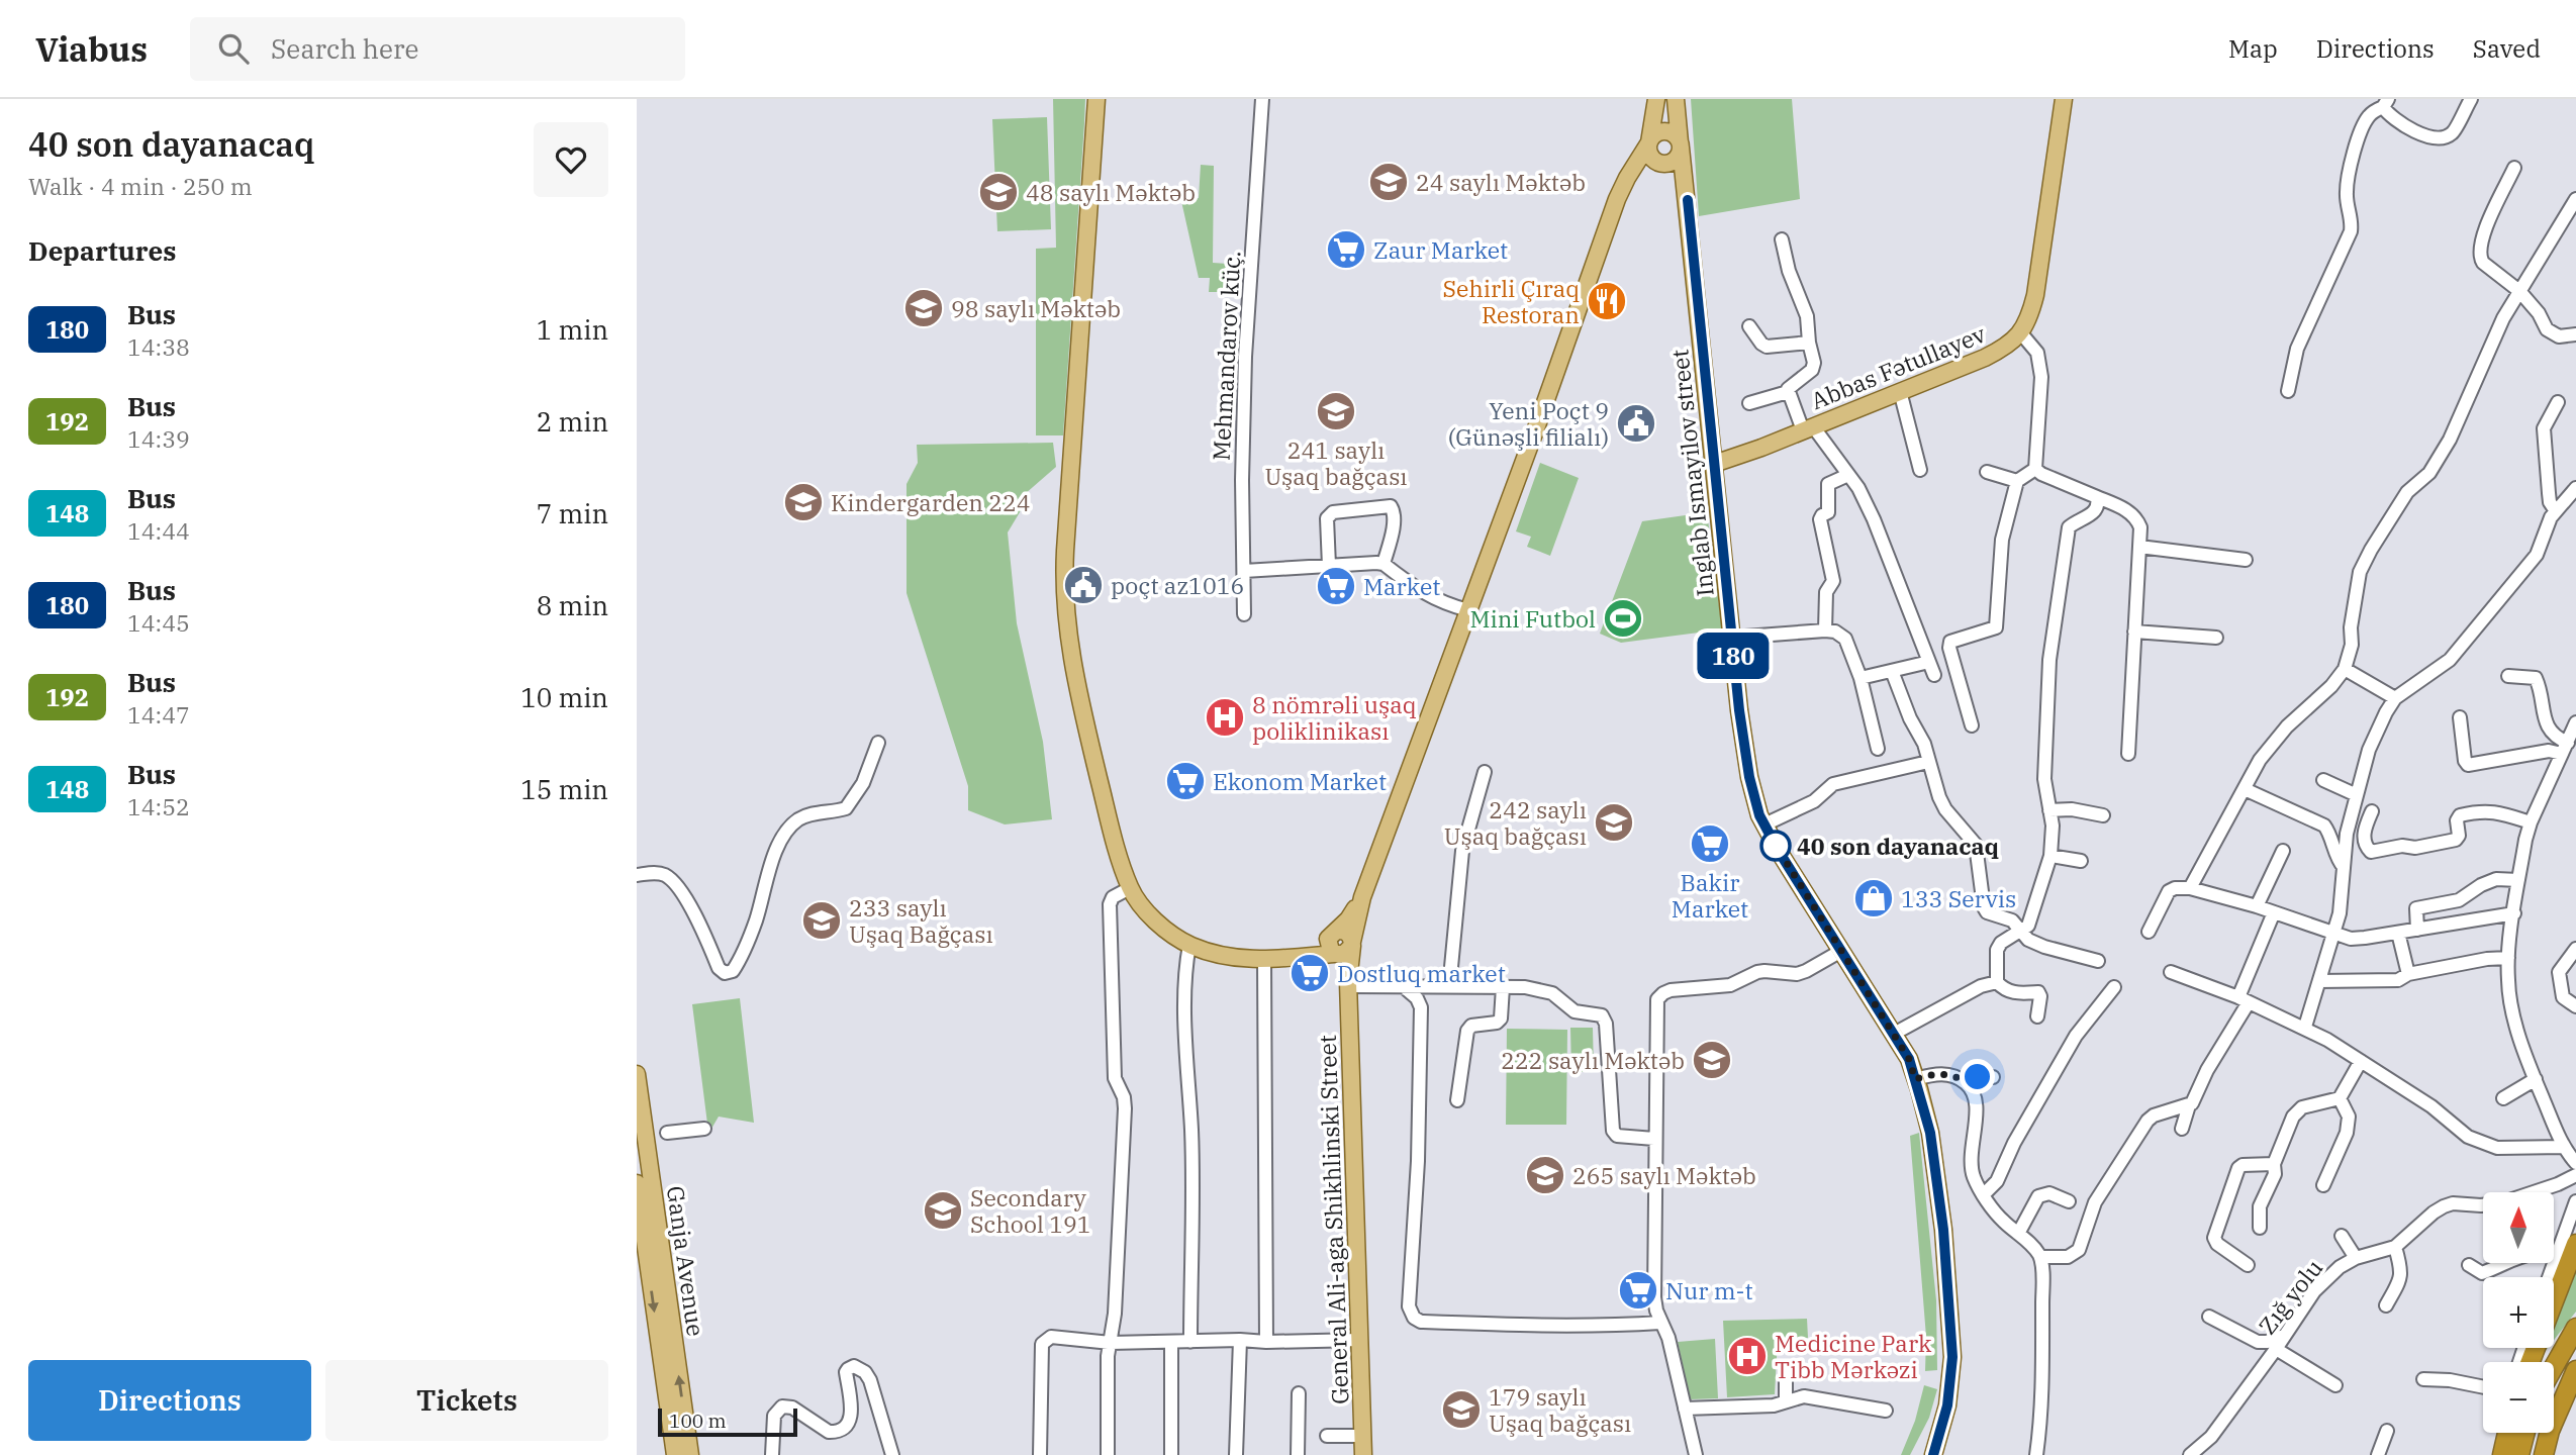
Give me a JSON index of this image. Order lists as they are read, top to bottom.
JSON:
{
  "streets": {
    "main road": [
      "Abbas Fətullayev",
      "Inglab Ismayilov street",
      "General Ali-aga Shikhlinski Street",
      "Ganja Avenue"
    ],
    "street": ["Mehmandarov küç.", "Zığ yolu"]
  },
  "crossings": [
    ["Abbas Fətullayev", "Inglab Ismayilov street"]
  ],
  "places": {
    "school or university": [
      "24 saylı Məktəb",
      "48 saylı Məktəb",
      "98 saylı Məktəb",
      "241 saylı Uşaq bağçası",
      "Kindergarden 224",
      "242 saylı Uşaq bağçası",
      "233 saylı Uşaq Bağçası",
      "222 saylı Məktəb",
      "265 saylı Məktəb",
      "Secondary School 191",
      "179 saylı Uşaq bağçası"
    ],
    "supermarket": [
      "Zaur Market",
      "Market",
      "Ekonom Market",
      "Bakir Market",
      "Dostluq market",
      "Nur m-t"
    ],
    "restaurant": ["Sehirli Çıraq Restoran"],
    "public building": ["Yeni Poçt 9 (Günəşli filialı)", "poçt az1016"],
    "sports": ["Mini Futbol"],
    "hospital": ["8 nömrəli uşaq poliklinikası", "Medicine Park Tibb Mərkəzi"],
    "other": ["40 son dayanacaq"],
    "shop": ["133 Servis"]
  },
  "lines": ["bus line 180"],
  "scale_bar": "100 m",
  "north": "top",
  "page": {
    "header": "Viabus",
    "search": "Search here",
    "nav": ["Map", "Directions", "Saved"],
    "heading": [
      ["40 son dayanacaq", "Walk · 4 min · 250 m"],
      "Departures"
    ],
    "on_map": "180",
    "list": [
      {
        "mark": "180",
        "name": "Bus",
        "note": "14:38",
        "value": "1 min"
      },
      {
        "mark": "192",
        "name": "Bus",
        "note": "14:39",
        "value": "2 min"
      },
      {
        "mark": "148",
        "name": "Bus",
        "note": "14:44",
        "value": "7 min"
      },
      {
        "mark": "180",
        "name": "Bus",
        "note": "14:45",
        "value": "8 min"
      },
      {
        "mark": "192",
        "name": "Bus",
        "note": "14:47",
        "value": "10 min"
      },
      {
        "mark": "148",
        "name": "Bus",
        "note": "14:52",
        "value": "15 min"
      }
    ],
    "map_buttons": ["+", "−"],
    "buttons": ["Directions", "Tickets"],
    "scale": "100 m"
  }
}
